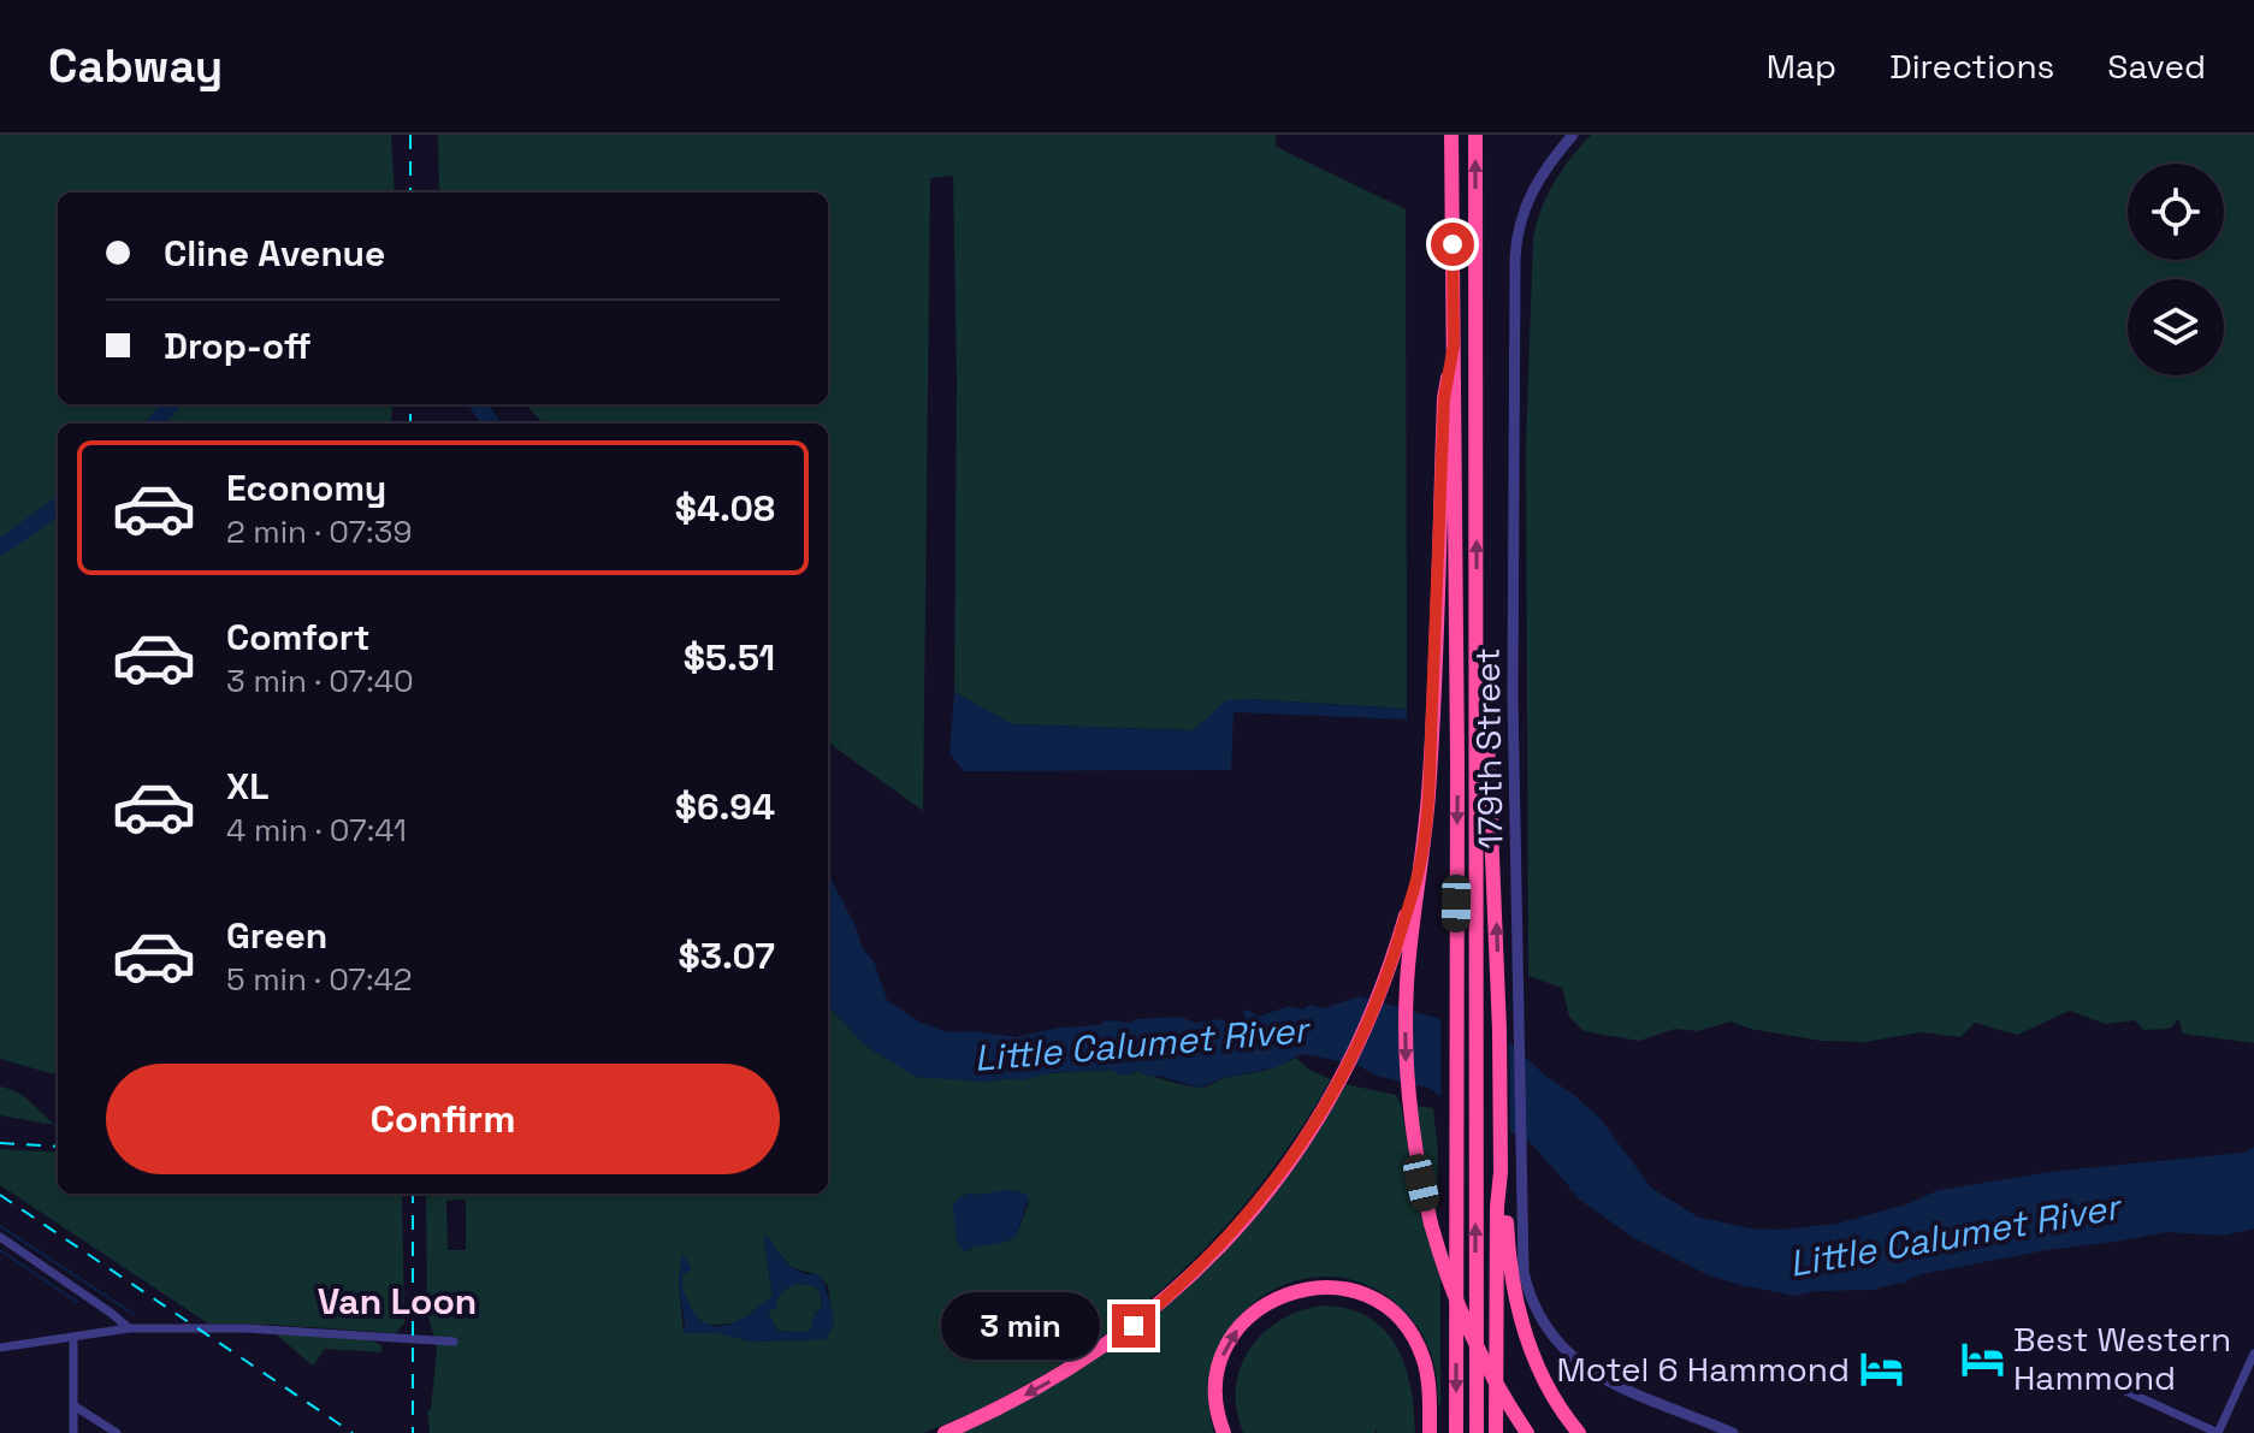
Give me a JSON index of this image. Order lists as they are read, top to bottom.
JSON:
{
  "streets": {
    "street": ["179th Street"]
  },
  "districts": ["Van Loon"],
  "water": ["Little Calumet River"],
  "places": {
    "hotel": ["Best Western Hammond", "Motel 6 Hammond"]
  },
  "page": {
    "header": "Cabway",
    "nav": ["Map", "Directions", "Saved"],
    "banner": ["Cline Avenue", "Drop-off"],
    "list": [
      {
        "name": "Economy",
        "note": "2 min · 07:39",
        "value": "$4.08"
      },
      {
        "name": "Comfort",
        "note": "3 min · 07:40",
        "value": "$5.51"
      },
      {
        "name": "XL",
        "note": "4 min · 07:41",
        "value": "$6.94"
      },
      {
        "name": "Green",
        "note": "5 min · 07:42",
        "value": "$3.07"
      }
    ],
    "buttons": "Confirm",
    "bubble": "3 min"
  }
}
